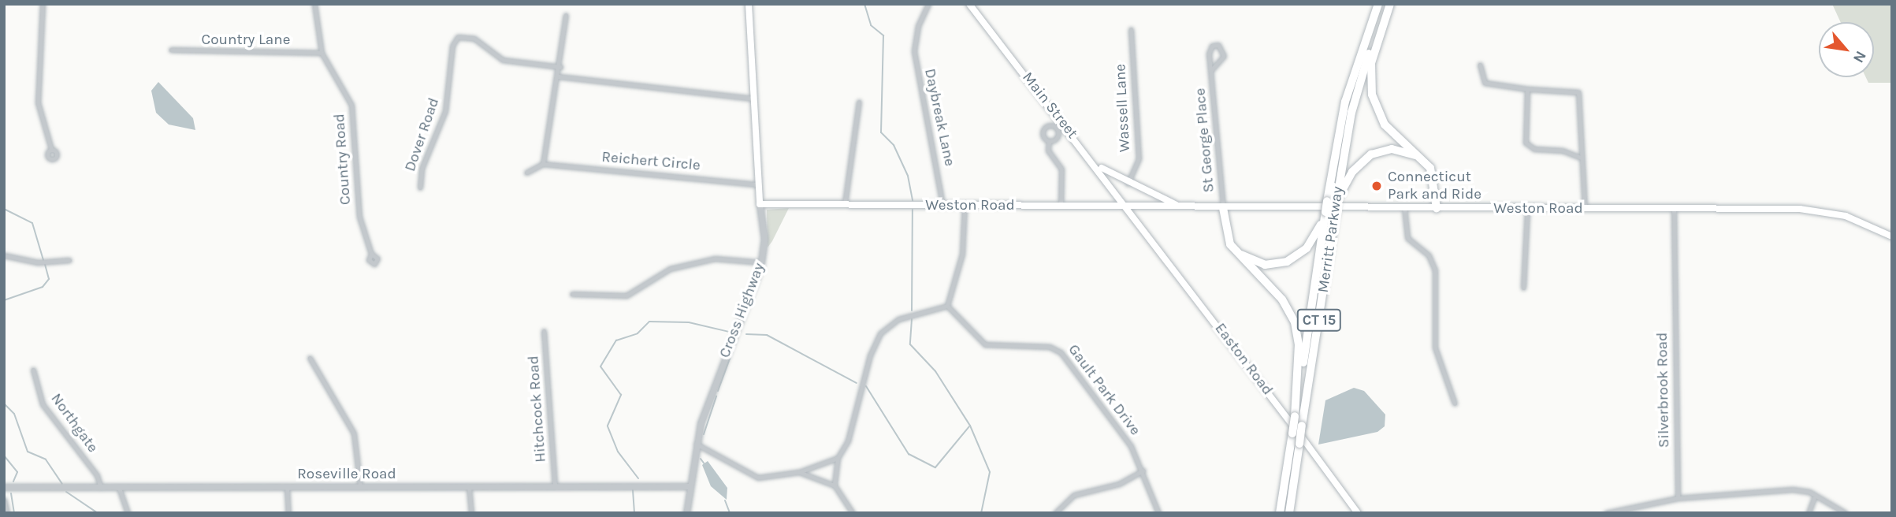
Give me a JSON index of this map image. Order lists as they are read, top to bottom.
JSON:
{
  "streets": {
    "highway": ["Merritt Parkway", "CT 15"],
    "main road": [
      "Main Street",
      "Weston Road",
      "Cross Highway",
      "Easton Road"
    ],
    "street": [
      "Country Lane",
      "Wassell Lane",
      "Daybreak Lane",
      "Dover Road",
      "St George Place",
      "Country Road",
      "Reichert Circle",
      "Gault Park Drive",
      "Silverbrook Road",
      "Hitchcock Road",
      "Northgate",
      "Roseville Road"
    ]
  },
  "crossings": [
    ["Country Lane", "Country Road"],
    ["Main Street", "Weston Road"],
    ["Main Street", "Easton Road"],
    ["Wassell Lane", "Weston Road"],
    ["Daybreak Lane", "Weston Road"],
    ["St George Place", "Weston Road"],
    ["Reichert Circle", "Cross Highway"],
    ["Weston Road", "Cross Highway"],
    ["Weston Road", "Easton Road"],
    ["Weston Road", "Silverbrook Road"],
    ["Cross Highway", "Roseville Road"],
    ["Hitchcock Road", "Roseville Road"],
    ["Northgate", "Roseville Road"]
  ],
  "places": ["Connecticut Park and Ride"],
  "north": "bottom right"
}
